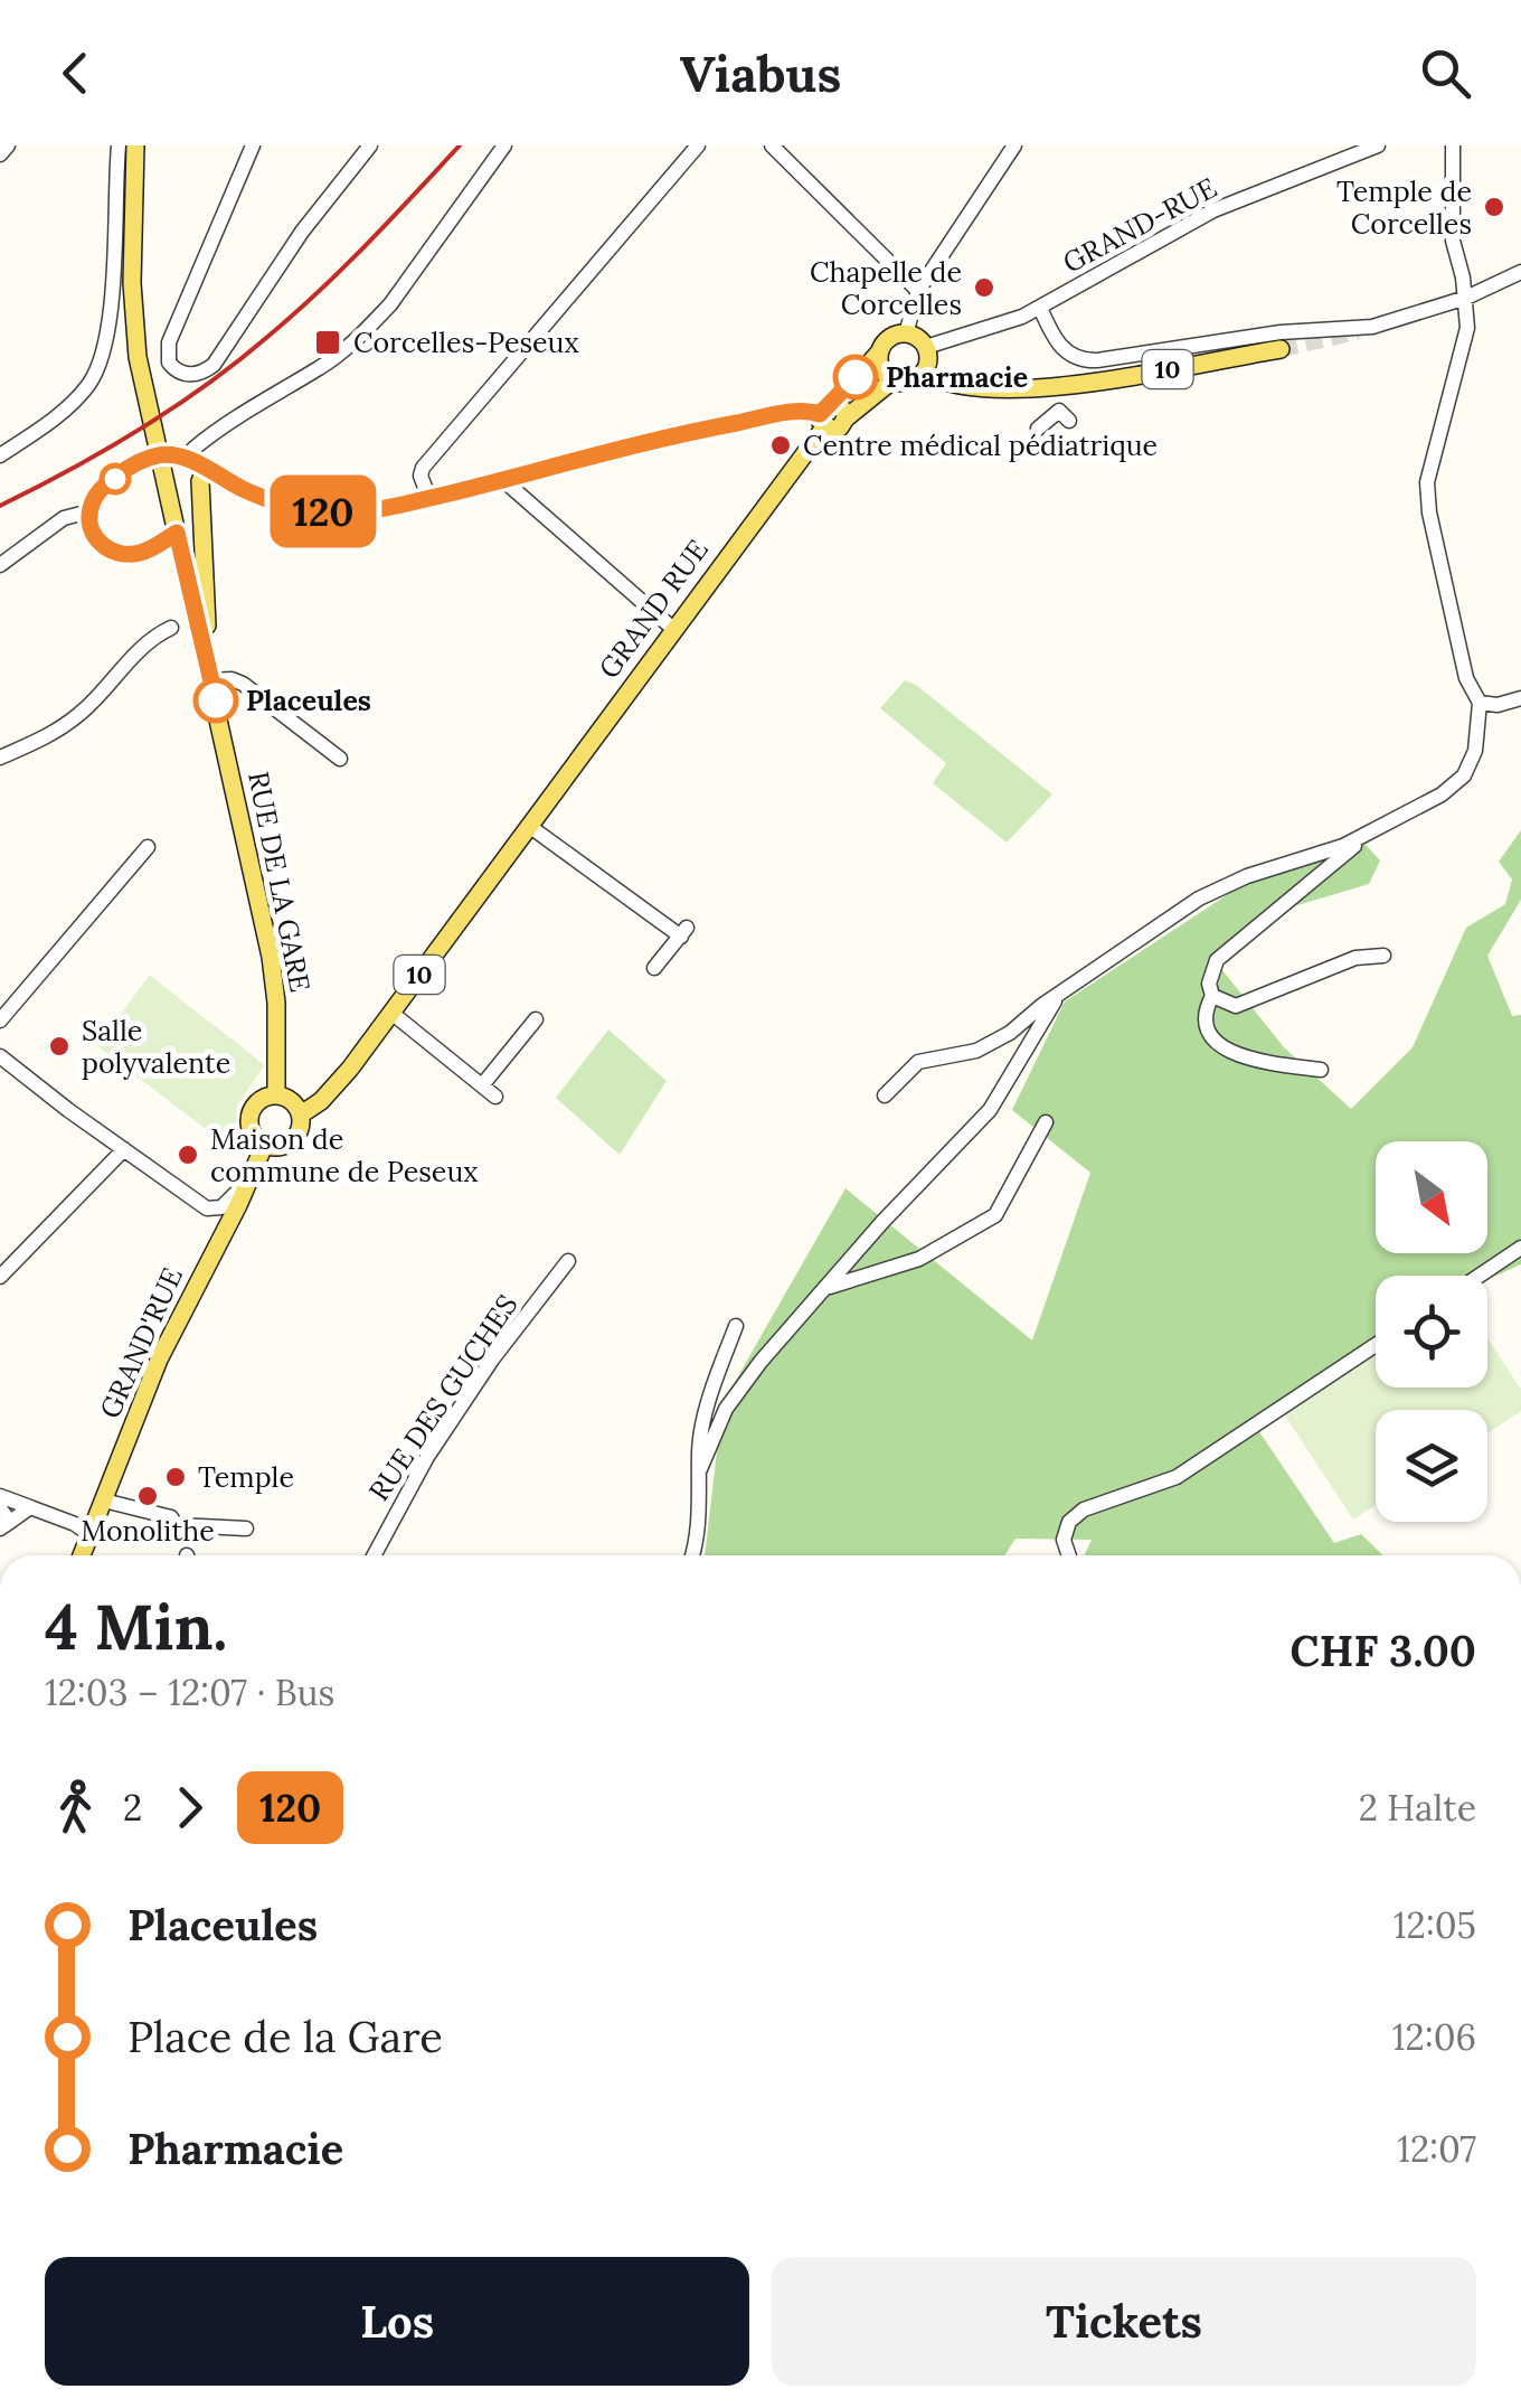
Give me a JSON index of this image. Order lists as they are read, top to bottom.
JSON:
{
  "streets": {
    "main road": [
      "10",
      "GRAND RUE",
      "RUE DE LA GARE",
      "GRAND'RUE"
    ],
    "street": ["GRAND-RUE", "RUE DES GUCHES"]
  },
  "crossings": [
    ["GRAND-RUE", "10"],
    ["10", "GRAND RUE"],
    ["10", "RUE DE LA GARE"],
    ["10", "GRAND'RUE"],
    ["RUE DE LA GARE", "GRAND'RUE"]
  ],
  "places": {
    "other": [
      "Temple de Corcelles",
      "Chapelle de Corcelles",
      "Pharmacie",
      "Centre médical pédiatrique",
      "Placeules",
      "Salle polyvalente",
      "Maison de commune de Peseux",
      "Temple",
      "Monolithe"
    ],
    "transit": ["Corcelles-Peseux"]
  },
  "lines": ["bus line 120"],
  "north": "bottom right",
  "page": {
    "header": "Viabus",
    "on_map": "120",
    "heading": ["4 Min.", "12:03 – 12:07 · Bus", "CHF 3.00"],
    "legs": ["2", "120", "2 Halte"],
    "list": [
      {
        "name": "Placeules",
        "value": "12:05"
      },
      {
        "name": "Place de la Gare",
        "value": "12:06"
      },
      {
        "name": "Pharmacie",
        "value": "12:07"
      }
    ],
    "buttons": ["Los", "Tickets"]
  }
}
